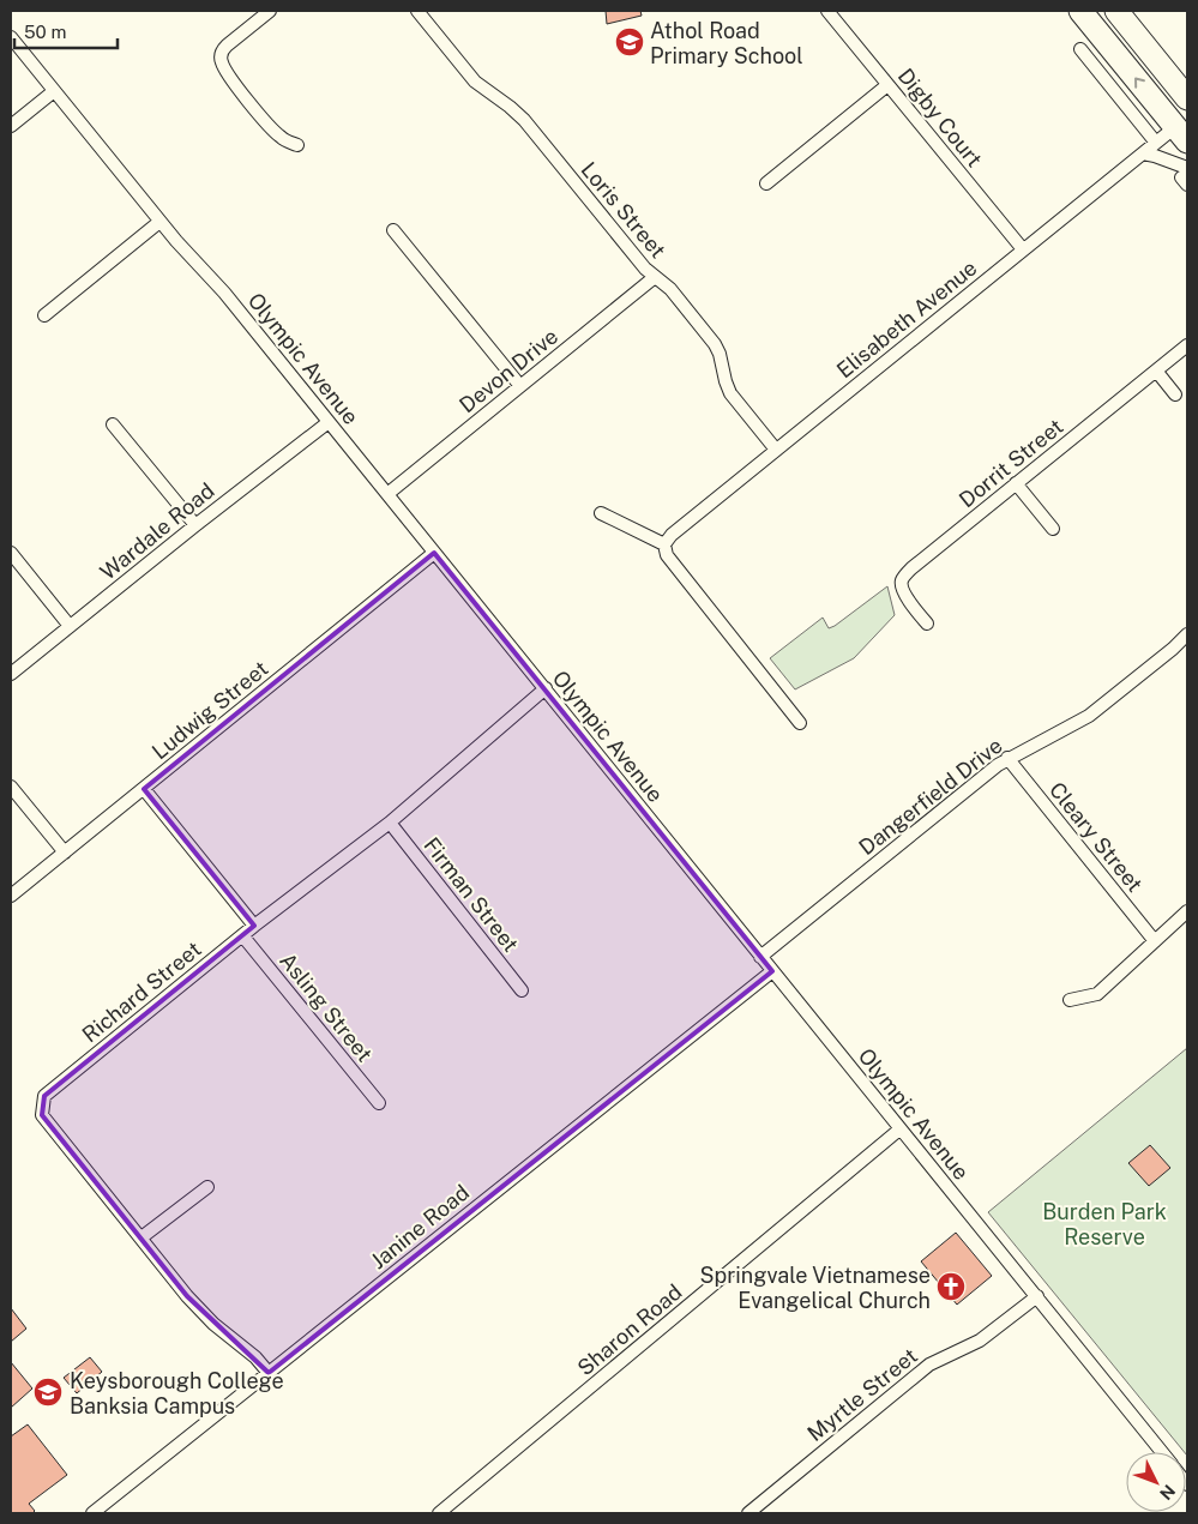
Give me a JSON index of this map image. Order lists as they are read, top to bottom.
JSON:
{
  "streets": {
    "street": [
      "Digby Court",
      "Loris Street",
      "Elisabeth Avenue",
      "Olympic Avenue",
      "Devon Drive",
      "Dorrit Street",
      "Wardale Road",
      "Ludwig Street",
      "Dangerfield Drive",
      "Cleary Street",
      "Firman Street",
      "Richard Street",
      "Asling Street",
      "Janine Road",
      "Sharon Road",
      "Myrtle Street"
    ]
  },
  "crossings": [
    ["Digby Court", "Elisabeth Avenue"],
    ["Loris Street", "Elisabeth Avenue"],
    ["Loris Street", "Devon Drive"],
    ["Olympic Avenue", "Devon Drive"],
    ["Olympic Avenue", "Wardale Road"],
    ["Olympic Avenue", "Ludwig Street"],
    ["Olympic Avenue", "Dangerfield Drive"],
    ["Olympic Avenue", "Richard Street"],
    ["Olympic Avenue", "Janine Road"],
    ["Olympic Avenue", "Sharon Road"],
    ["Olympic Avenue", "Myrtle Street"],
    ["Dangerfield Drive", "Cleary Street"],
    ["Firman Street", "Richard Street"],
    ["Richard Street", "Asling Street"],
    ["Richard Street", "Janine Road"]
  ],
  "parks": ["Burden Park Reserve"],
  "places": {
    "school or university": ["Athol Road Primary School", "Keysborough College Banksia Campus"],
    "church": ["Springvale Vietnamese Evangelical Church"]
  },
  "scale_bar": "50 m",
  "north": "bottom right"
}
